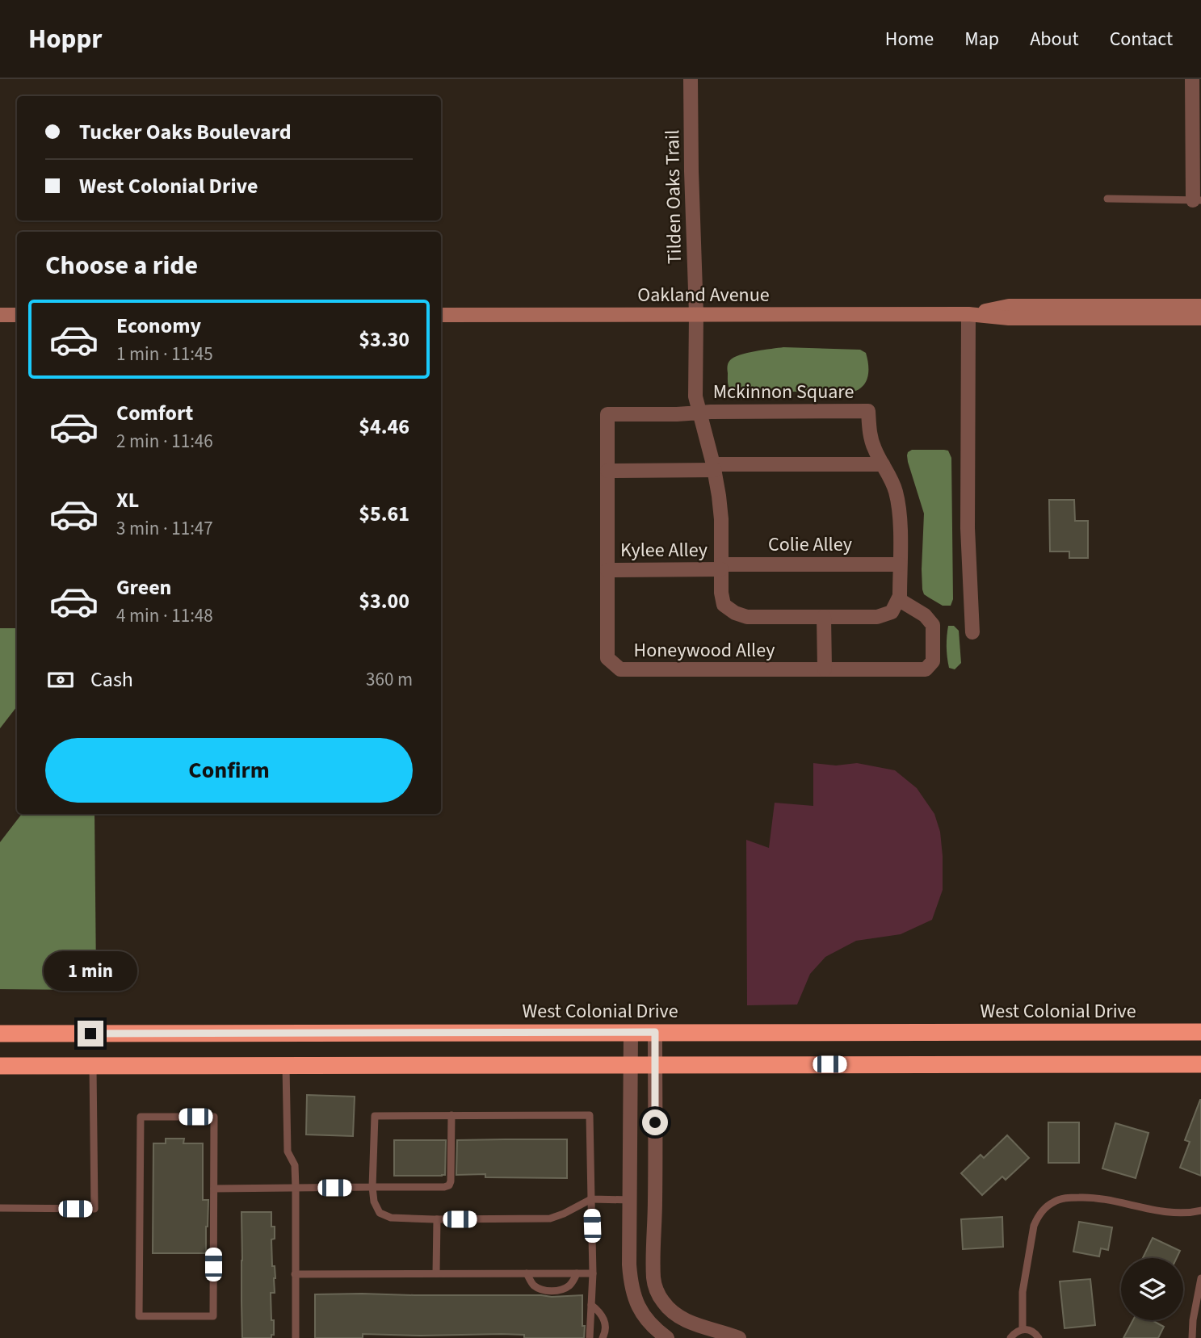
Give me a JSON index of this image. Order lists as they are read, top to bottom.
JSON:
{
  "streets": {
    "highway": ["West Colonial Drive"],
    "street": [
      "Tilden Oaks Trail",
      "Oakland Avenue",
      "Mckinnon Square",
      "Colie Alley",
      "Kylee Alley",
      "Honeywood Alley"
    ]
  },
  "crossings": [
    ["Tilden Oaks Trail", "Oakland Avenue"],
    ["Tilden Oaks Trail", "Mckinnon Square"],
    ["Oakland Avenue", "Mckinnon Square"],
    ["Mckinnon Square", "Colie Alley"],
    ["Mckinnon Square", "Kylee Alley"],
    ["Mckinnon Square", "Honeywood Alley"],
    ["Colie Alley", "Kylee Alley"],
    ["Kylee Alley", "Honeywood Alley"]
  ],
  "page": {
    "header": "Hoppr",
    "nav": [
      "Home",
      "Map",
      "About",
      "Contact"
    ],
    "banner": ["Tucker Oaks Boulevard", "West Colonial Drive"],
    "heading": "Choose a ride",
    "list": [
      {
        "name": "Economy",
        "note": "1 min · 11:45",
        "value": "$3.30"
      },
      {
        "name": "Comfort",
        "note": "2 min · 11:46",
        "value": "$4.46"
      },
      {
        "name": "XL",
        "note": "3 min · 11:47",
        "value": "$5.61"
      },
      {
        "name": "Green",
        "note": "4 min · 11:48",
        "value": "$3.00"
      }
    ],
    "pay": ["Cash", "360 m"],
    "buttons": "Confirm",
    "bubble": "1 min"
  }
}
